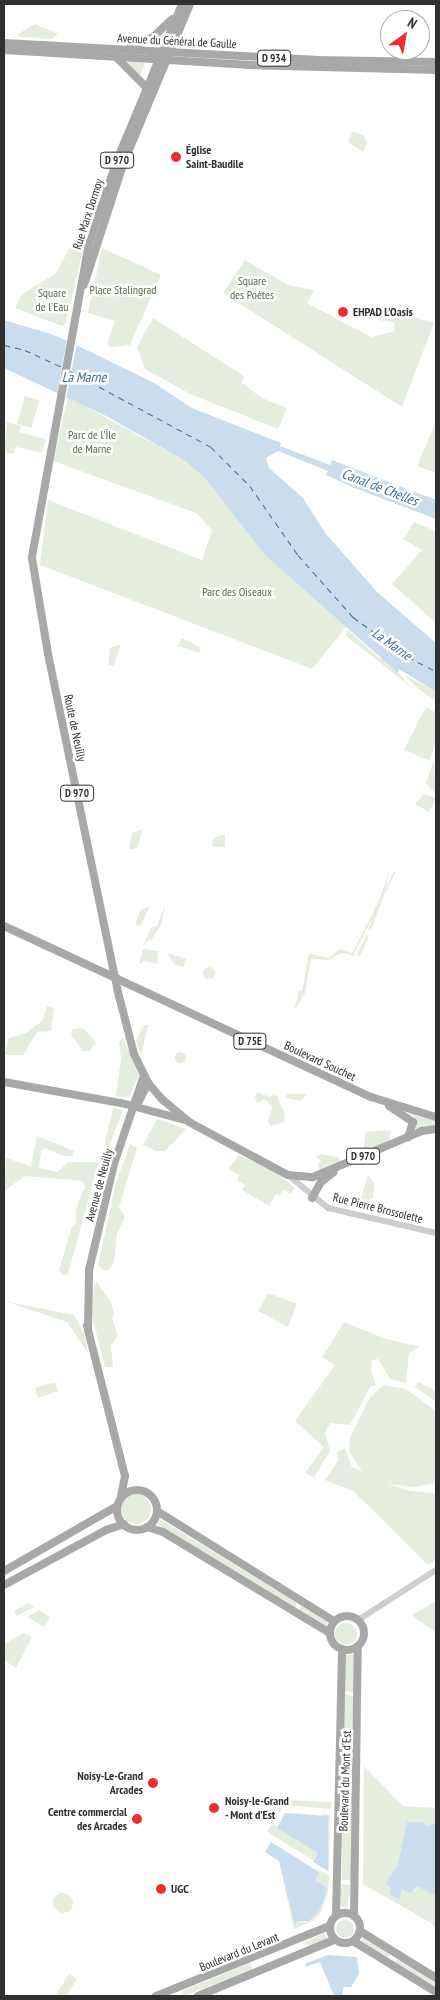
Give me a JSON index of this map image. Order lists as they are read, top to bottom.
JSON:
{
  "streets": {
    "main road": [
      "Avenue du Général de Gaulle",
      "D 934",
      "D 970",
      "Rue Marx Dormoy",
      "Route de Neuilly",
      "D 75E",
      "Boulevard Souchet",
      "Avenue de Neuilly",
      "Rue Pierre Brossolette",
      "Boulevard du Mont d'Est",
      "Boulevard du Levant"
    ]
  },
  "crossings": [
    ["Avenue du Général de Gaulle", "D 934"],
    ["Avenue du Général de Gaulle", "D 970"],
    ["Avenue du Général de Gaulle", "Rue Marx Dormoy"],
    ["D 970", "Rue Marx Dormoy"],
    ["D 970", "Rue Pierre Brossolette"],
    ["Rue Marx Dormoy", "Route de Neuilly"],
    ["Route de Neuilly", "D 75E"],
    ["Route de Neuilly", "Boulevard Souchet"],
    ["Route de Neuilly", "Avenue de Neuilly"],
    ["Route de Neuilly", "Rue Pierre Brossolette"],
    ["D 75E", "Boulevard Souchet"],
    ["Boulevard du Mont d'Est", "Boulevard du Levant"]
  ],
  "water": ["La Marne", "Canal de Chelles"],
  "parks": [
    "Square des Poètes",
    "Place Stalingrad",
    "Square de l'Eau",
    "Parc de l'Île de Marne",
    "Parc des Oiseaux"
  ],
  "places": [
    "Église Saint-Baudile",
    "EHPAD L'Oasis",
    "Noisy-Le-Grand Arcades",
    "Noisy-le-Grand - Mont d’Est",
    "Centre commercial des Arcades",
    "UGC"
  ],
  "north": "top right"
}
